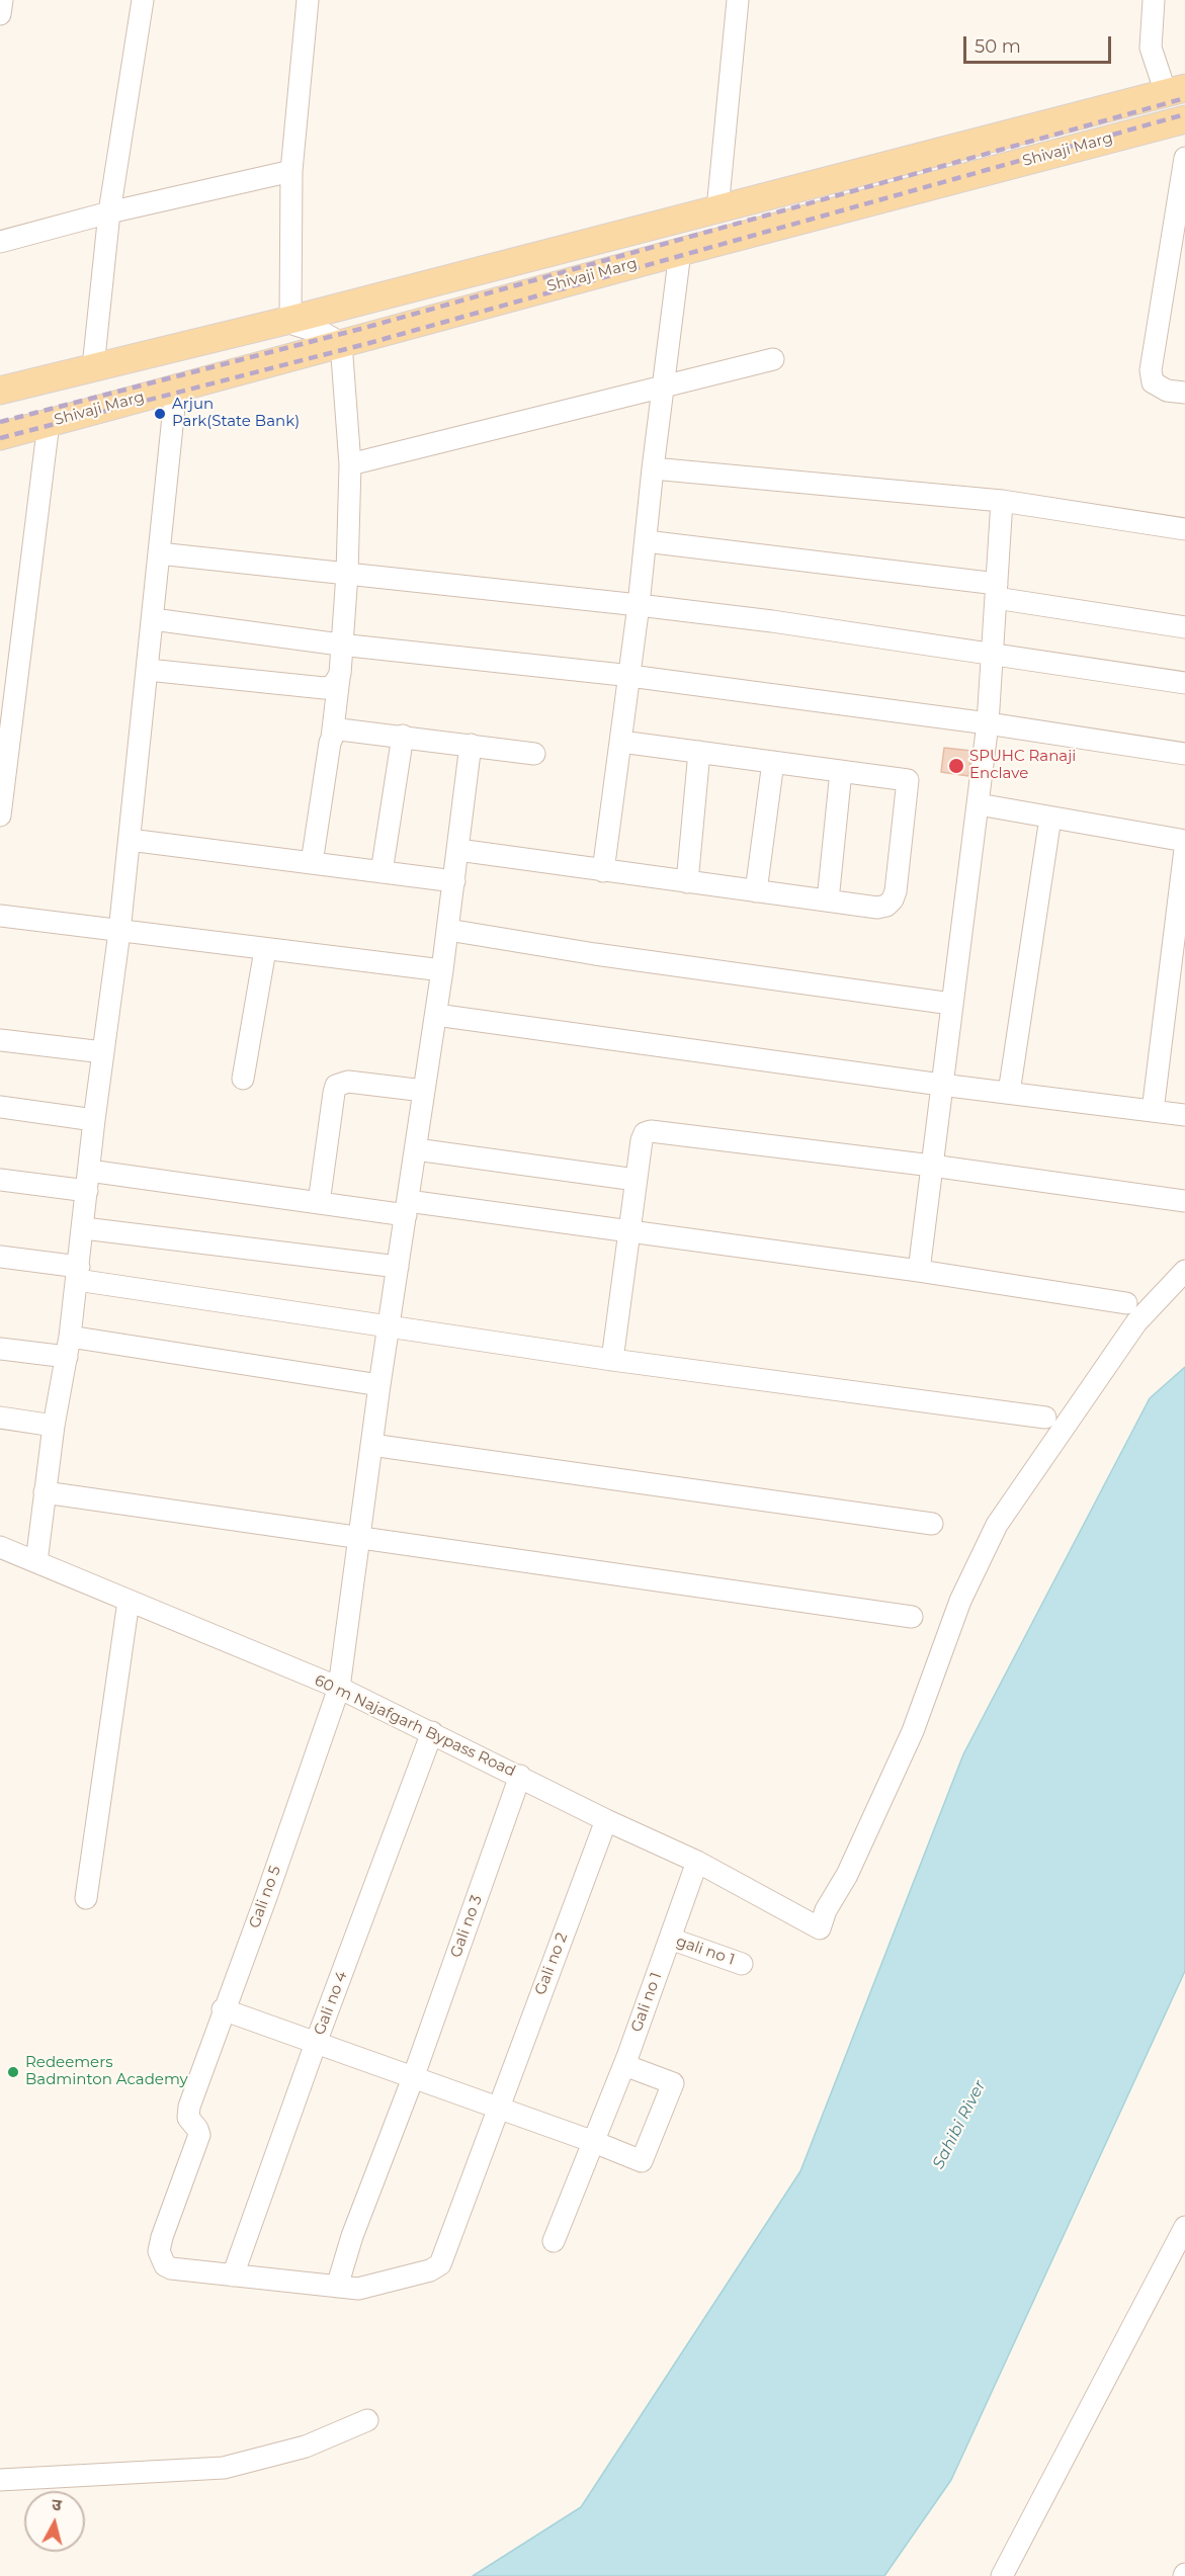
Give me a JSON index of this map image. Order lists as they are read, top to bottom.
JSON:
{
  "streets": {
    "main road": ["Shivaji Marg"],
    "street": [
      "60 m Najafgarh Bypass Road",
      "Gali no 5",
      "Gali no 3",
      "gali no 1",
      "Gali no 2",
      "Gali no 1",
      "Gali no 4"
    ]
  },
  "crossings": [
    ["60 m Najafgarh Bypass Road", "Gali no 5"],
    ["60 m Najafgarh Bypass Road", "Gali no 3"],
    ["60 m Najafgarh Bypass Road", "Gali no 2"],
    ["60 m Najafgarh Bypass Road", "Gali no 1"],
    ["60 m Najafgarh Bypass Road", "Gali no 4"],
    ["Gali no 5", "Gali no 4"],
    ["Gali no 3", "Gali no 2"],
    ["gali no 1", "Gali no 1"]
  ],
  "water": ["Sahibi River"],
  "places": ["Arjun Park(State Bank)", "SPUHC Ranaji Enclave", "Redeemers Badminton Academy"],
  "scale_bar": "50 m",
  "north": "top"
}
